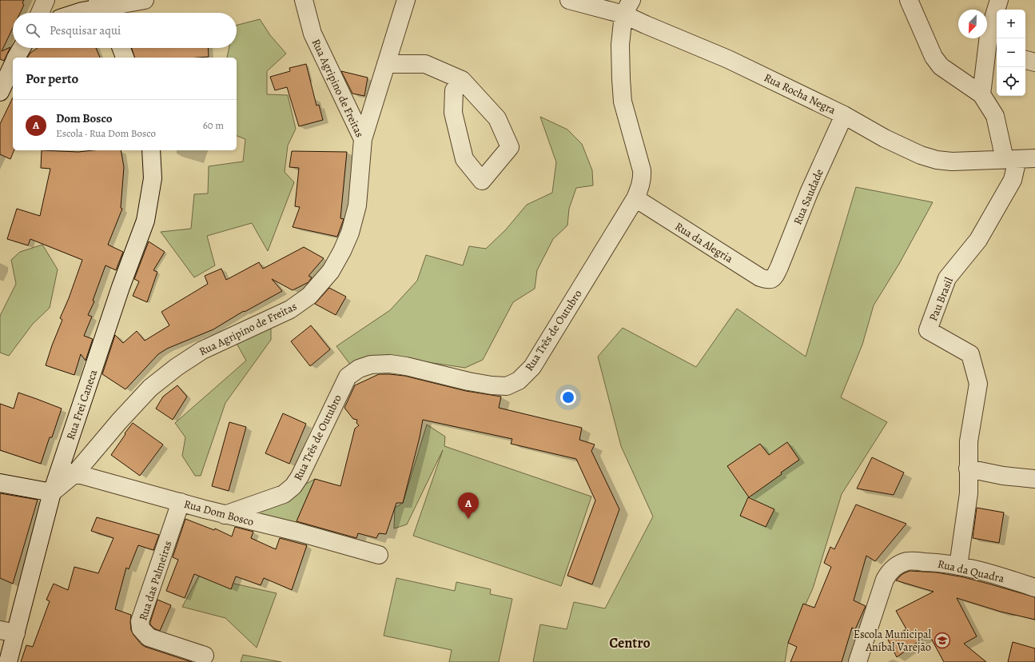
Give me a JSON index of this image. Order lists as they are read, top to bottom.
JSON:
{
  "streets": {
    "street": [
      "Rua Agripino de Freitas",
      "Rua Rocha Negra",
      "Rua Saudade",
      "Rua da Alegria",
      "Pau Brasil",
      "Rua Três de Outubro",
      "Rua Frei Caneca",
      "Rua Dom Bosco",
      "Rua da Quadra",
      "Rua das Palmeiras"
    ]
  },
  "crossings": [
    ["Rua Agripino de Freitas", "Rua Frei Caneca"],
    ["Rua Agripino de Freitas", "Rua Dom Bosco"],
    ["Rua Rocha Negra", "Rua Saudade"],
    ["Rua Rocha Negra", "Pau Brasil"],
    ["Rua Rocha Negra", "Rua Três de Outubro"],
    ["Rua Saudade", "Rua da Alegria"],
    ["Rua da Alegria", "Rua Três de Outubro"],
    ["Pau Brasil", "Rua da Quadra"],
    ["Rua Três de Outubro", "Rua Dom Bosco"],
    ["Rua Frei Caneca", "Rua Dom Bosco"],
    ["Rua Dom Bosco", "Rua das Palmeiras"]
  ],
  "districts": ["Centro"],
  "places": {
    "school or university": ["Escola Municipal Aníbal Varejão"]
  },
  "north": "bottom left",
  "page": {
    "map_buttons": ["+", "−"],
    "search": "Pesquisar aqui",
    "heading": "Por perto",
    "list": [
      {
        "mark": "A",
        "name": "Dom Bosco",
        "note": "Escola · Rua Dom Bosco",
        "value": "60 m"
      }
    ],
    "pins": "A"
  }
}
